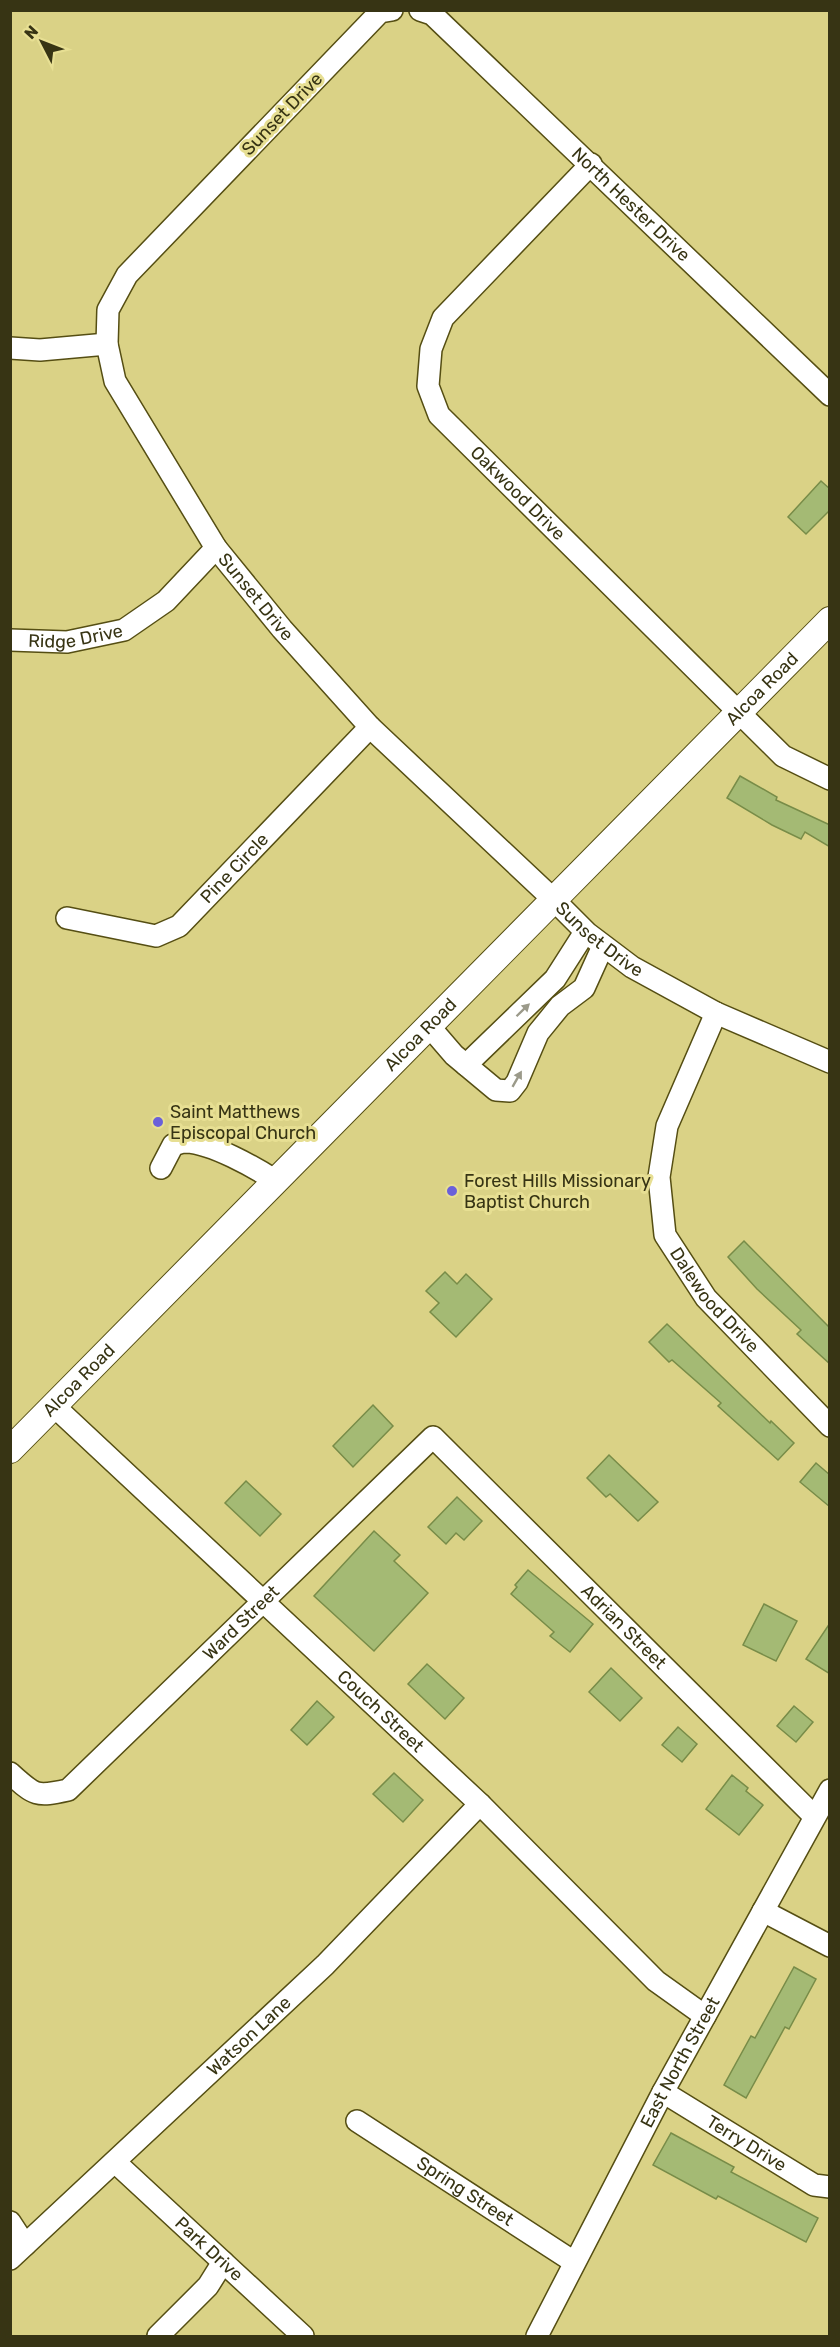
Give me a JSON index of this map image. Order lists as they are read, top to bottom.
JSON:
{
  "streets": {
    "main road": ["Alcoa Road"],
    "street": [
      "Sunset Drive",
      "North Hester Drive",
      "Oakwood Drive",
      "Ridge Drive",
      "Pine Circle",
      "Dalewood Drive",
      "Ward Street",
      "Adrian Street",
      "Couch Street",
      "Watson Lane",
      "East North Street",
      "Terry Drive",
      "Spring Street",
      "Park Drive"
    ]
  },
  "crossings": [
    ["Sunset Drive", "Ridge Drive"],
    ["Sunset Drive", "Alcoa Road"],
    ["Sunset Drive", "Pine Circle"],
    ["Sunset Drive", "Dalewood Drive"],
    ["North Hester Drive", "Oakwood Drive"],
    ["Oakwood Drive", "Alcoa Road"],
    ["Alcoa Road", "Couch Street"],
    ["Ward Street", "Adrian Street"],
    ["Ward Street", "Couch Street"],
    ["Adrian Street", "East North Street"],
    ["Couch Street", "Watson Lane"],
    ["Couch Street", "East North Street"],
    ["Watson Lane", "Park Drive"],
    ["East North Street", "Terry Drive"],
    ["East North Street", "Spring Street"]
  ],
  "places": ["Saint Matthews Episcopal Church", "Forest Hills Missionary Baptist Church"],
  "north": "top left"
}
